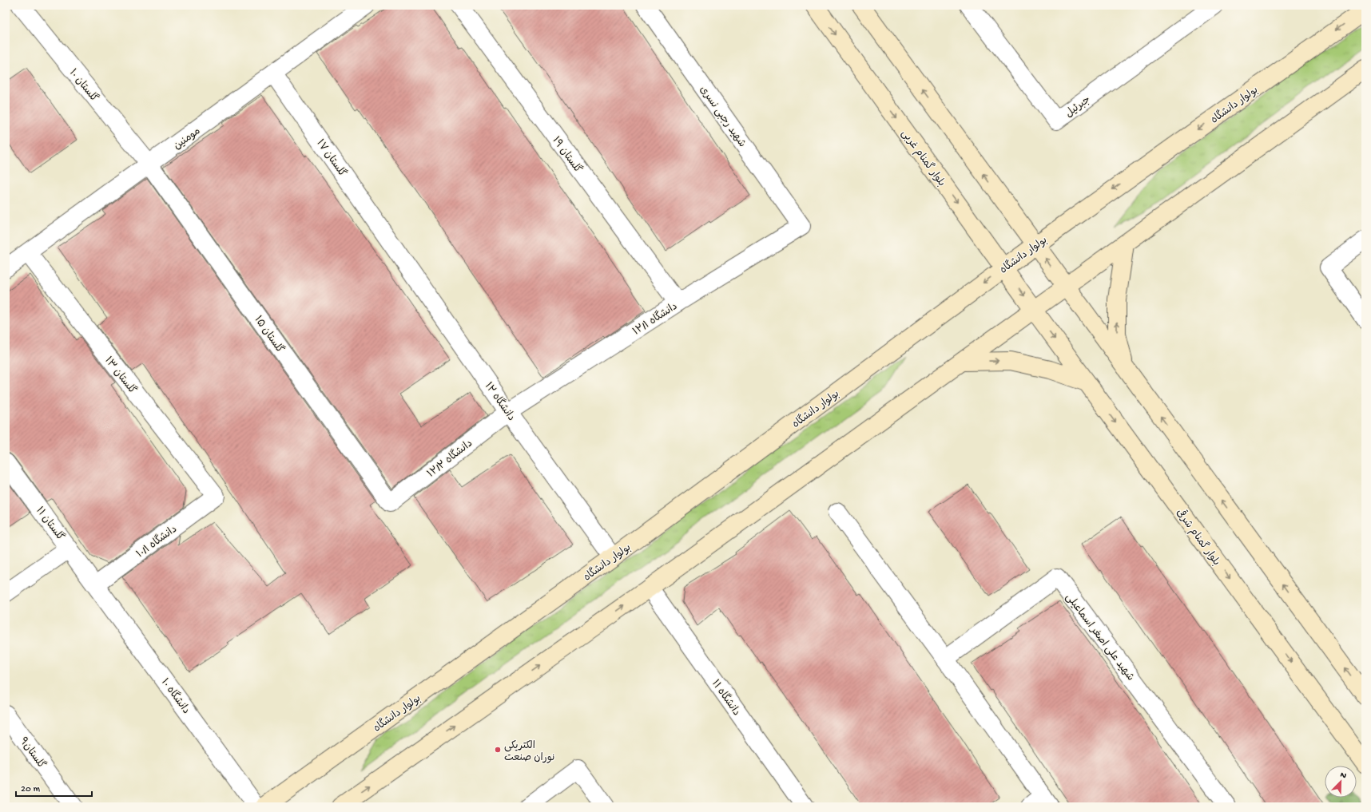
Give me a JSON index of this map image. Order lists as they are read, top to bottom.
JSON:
{
  "streets": {
    "main road": ["بولوار دانشگاه", "بلوار گمنام غربی", "بلوار گمنام شرقی"],
    "street": [
      "گلستان ۱۰",
      "جبرئیل",
      "شهید رجبی نسری",
      "مومنین",
      "گلستان ۱۹",
      "گلستان ۱۷",
      "دانشگاه ۱۲/۱",
      "گلستان ۱۵",
      "گلستان ۱۳",
      "دانشگاه ۱۲",
      "دانشگاه ۱۲/۲",
      "گلستان ۱۱",
      "دانشگاه ۱۰/۱",
      "شهید علی اصغر اسماعیلی",
      "دانشگاه ۱۰",
      "دانشگاه ۱۱",
      "گلستان۹"
    ]
  },
  "crossings": [
    ["گلستان ۱۰", "مومنین"],
    ["گلستان ۱۰", "گلستان ۱۵"],
    ["بولوار دانشگاه", "بلوار گمنام غربی"],
    ["بولوار دانشگاه", "دانشگاه ۱۲"],
    ["شهید رجبی نسری", "دانشگاه ۱۲/۱"],
    ["مومنین", "گلستان ۱۷"],
    ["مومنین", "گلستان ۱۵"],
    ["مومنین", "گلستان ۱۳"],
    ["گلستان ۱۹", "دانشگاه ۱۲/۱"],
    ["گلستان ۱۷", "دانشگاه ۱۲"],
    ["بلوار گمنام غربی", "بلوار گمنام شرقی"],
    ["دانشگاه ۱۲/۱", "دانشگاه ۱۲"],
    ["دانشگاه ۱۲/۱", "دانشگاه ۱۲/۲"],
    ["گلستان ۱۵", "دانشگاه ۱۲/۲"],
    ["گلستان ۱۳", "دانشگاه ۱۰/۱"],
    ["دانشگاه ۱۲", "دانشگاه ۱۲/۲"],
    ["گلستان ۱۱", "دانشگاه ۱۰/۱"],
    ["گلستان ۱۱", "دانشگاه ۱۰"],
    ["دانشگاه ۱۰/۱", "دانشگاه ۱۰"]
  ],
  "places": ["الکتریکی نوران صنعت"],
  "scale_bar": "20 m",
  "north": "top right"
}
